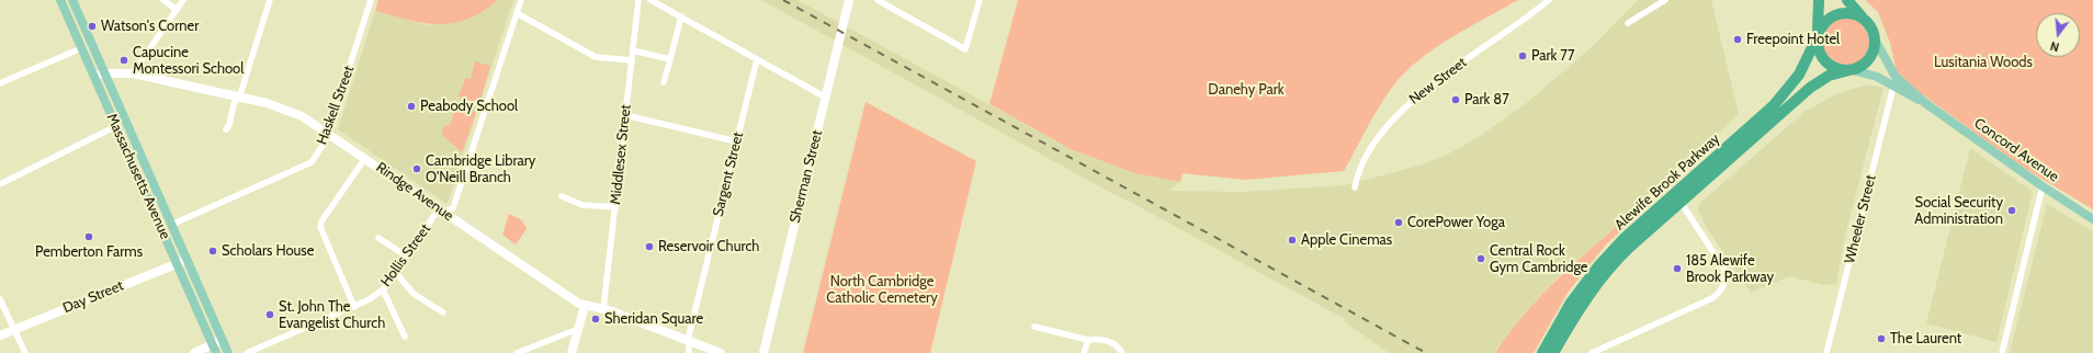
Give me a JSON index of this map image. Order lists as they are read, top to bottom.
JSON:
{
  "streets": {
    "highway": ["Alewife Brook Parkway"],
    "main road": ["Concord Avenue", "Massachusetts Avenue"],
    "street": [
      "New Street",
      "Haskell Street",
      "Middlesex Street",
      "Sargent Street",
      "Sherman Street",
      "Rindge Avenue",
      "Wheeler Street",
      "Hollis Street",
      "Day Street"
    ]
  },
  "crossings": [
    ["Haskell Street", "Massachusetts Avenue"],
    ["Haskell Street", "Rindge Avenue"],
    ["Concord Avenue", "Alewife Brook Parkway"],
    ["Concord Avenue", "Wheeler Street"],
    ["Middlesex Street", "Rindge Avenue"],
    ["Sargent Street", "Rindge Avenue"],
    ["Massachusetts Avenue", "Rindge Avenue"],
    ["Massachusetts Avenue", "Day Street"],
    ["Rindge Avenue", "Hollis Street"]
  ],
  "parks": ["Lusitania Woods", "Danehy Park", "North Cambridge Catholic Cemetery"],
  "places": [
    "Watson's Corner",
    "Freepoint Hotel",
    "Park 77",
    "Capucine Montessori School",
    "Park 87",
    "Peabody School",
    "Cambridge Library O'Neill Branch",
    "Social Security Administration",
    "CorePower Yoga",
    "Pemberton Farms",
    "Apple Cinemas",
    "Reservoir Church",
    "Scholars House",
    "Central Rock Gym Cambridge",
    "185 Alewife Brook Parkway",
    "St. John The Evangelist Church",
    "Sheridan Square",
    "The Laurent"
  ],
  "north": "bottom"
}
